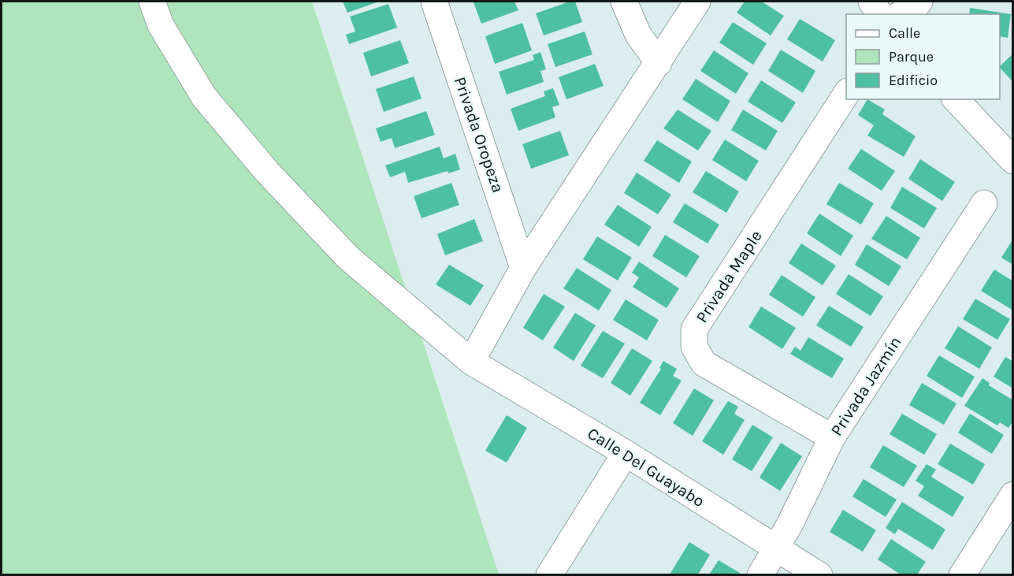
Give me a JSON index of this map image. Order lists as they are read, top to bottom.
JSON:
{
  "streets": {
    "street": [
      "Privada Oropeza",
      "Privada Maple",
      "Privada Jazmín",
      "Calle Del Guayabo"
    ]
  },
  "crossings": [
    ["Privada Maple", "Privada Jazmín"],
    ["Privada Jazmín", "Calle Del Guayabo"]
  ],
  "legend": ["Calle", "Parque", "Edificio"]
}
